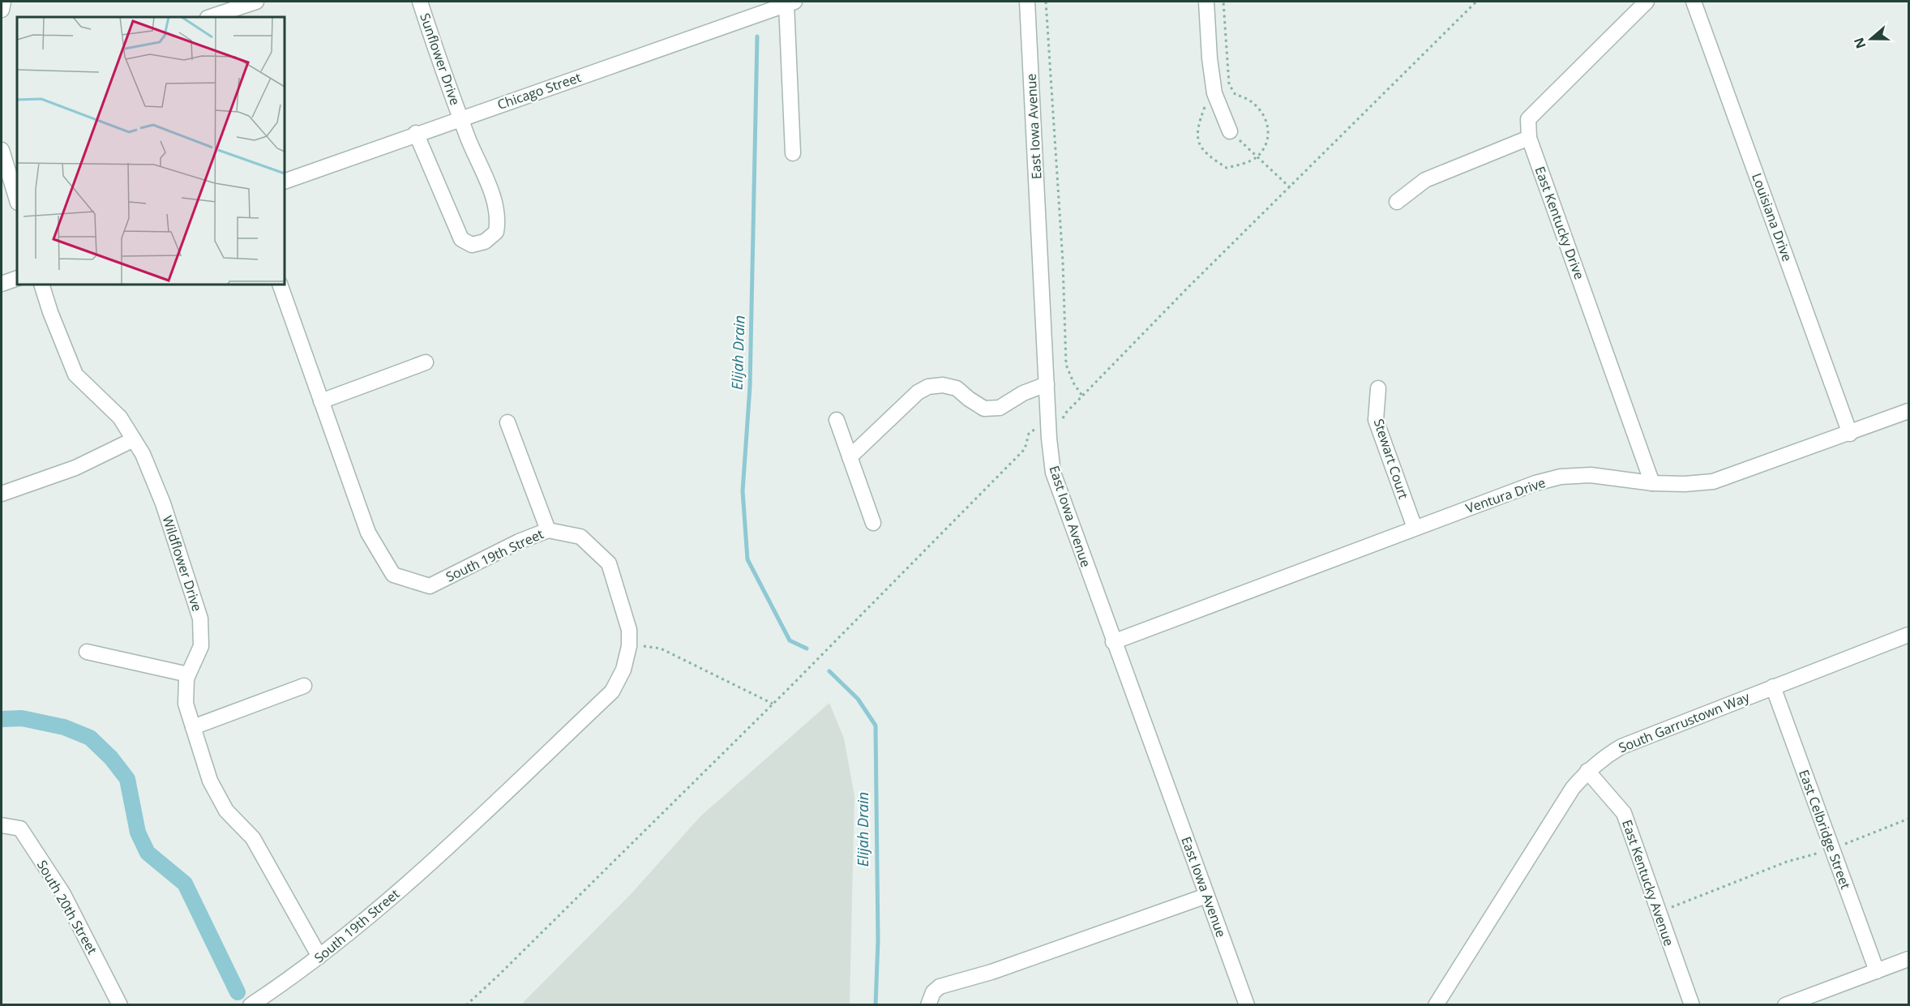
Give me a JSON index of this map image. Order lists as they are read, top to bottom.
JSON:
{
  "streets": {
    "street": [
      "Sunflower Drive",
      "Chicago Street",
      "East Iowa Avenue",
      "Louisiana Drive",
      "East Kentucky Drive",
      "Stewart Court",
      "Ventura Drive",
      "South 19th Street",
      "Wildflower Drive",
      "South Garrustown Way",
      "East Celbridge Street",
      "East Kentucky Avenue",
      "South 20th Street"
    ]
  },
  "crossings": [
    ["Sunflower Drive", "Chicago Street"],
    ["East Iowa Avenue", "Ventura Drive"],
    ["Louisiana Drive", "Ventura Drive"],
    ["East Kentucky Drive", "Ventura Drive"],
    ["Stewart Court", "Ventura Drive"],
    ["South 19th Street", "Wildflower Drive"],
    ["South Garrustown Way", "East Celbridge Street"],
    ["South Garrustown Way", "East Kentucky Avenue"]
  ],
  "water": ["Elijah Drain"],
  "north": "left"
}
